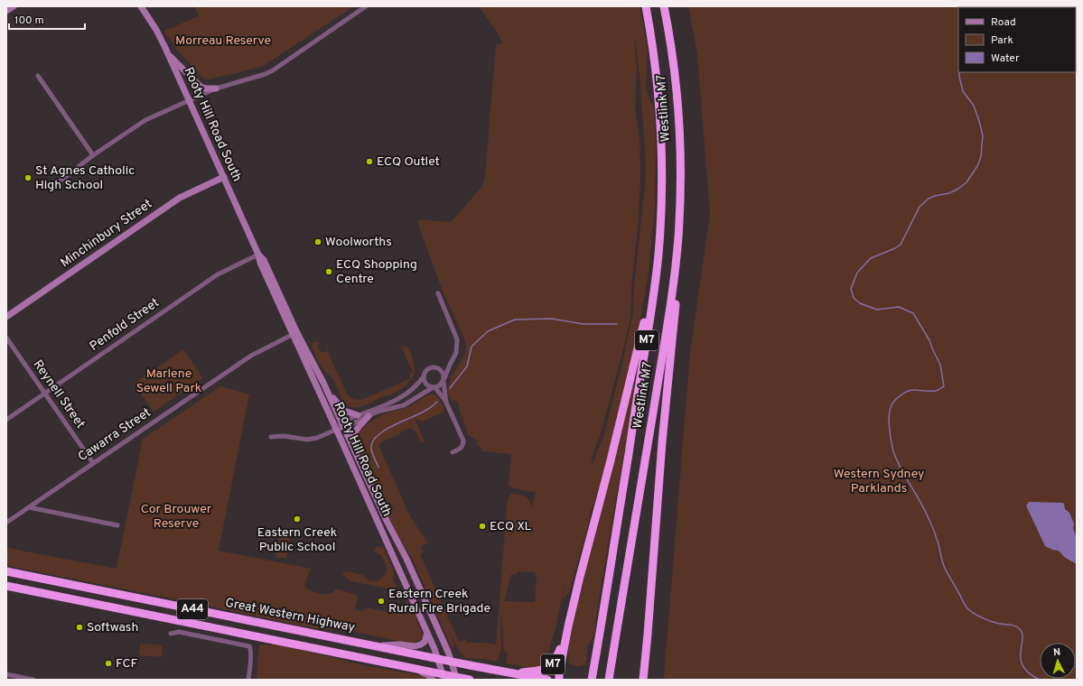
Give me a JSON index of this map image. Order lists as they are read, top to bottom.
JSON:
{
  "streets": {
    "highway": [
      "Westlink M7",
      "M7",
      "A44",
      "Great Western Highway"
    ],
    "main road": ["Rooty Hill Road South", "Minchinbury Street"],
    "street": ["Penfold Street", "Reynell Street", "Cawarra Street"]
  },
  "crossings": [
    ["Westlink M7", "M7"],
    ["Rooty Hill Road South", "Minchinbury Street"],
    ["Rooty Hill Road South", "Penfold Street"],
    ["Rooty Hill Road South", "Cawarra Street"],
    ["Rooty Hill Road South", "Great Western Highway"],
    ["Penfold Street", "Reynell Street"],
    ["M7", "Great Western Highway"],
    ["Reynell Street", "Cawarra Street"]
  ],
  "parks": [
    "Morreau Reserve",
    "Marlene Sewell Park",
    "Western Sydney Parklands",
    "Cor Brouwer Reserve"
  ],
  "places": [
    "ECQ Outlet",
    "St Agnes Catholic High School",
    "Woolworths",
    "ECQ Shopping Centre",
    "Eastern Creek Public School",
    "ECQ XL",
    "Eastern Creek Rural Fire Brigade",
    "Softwash",
    "FCF"
  ],
  "legend": ["Road", "Park", "Water"],
  "scale_bar": "100 m",
  "north": "top"
}
